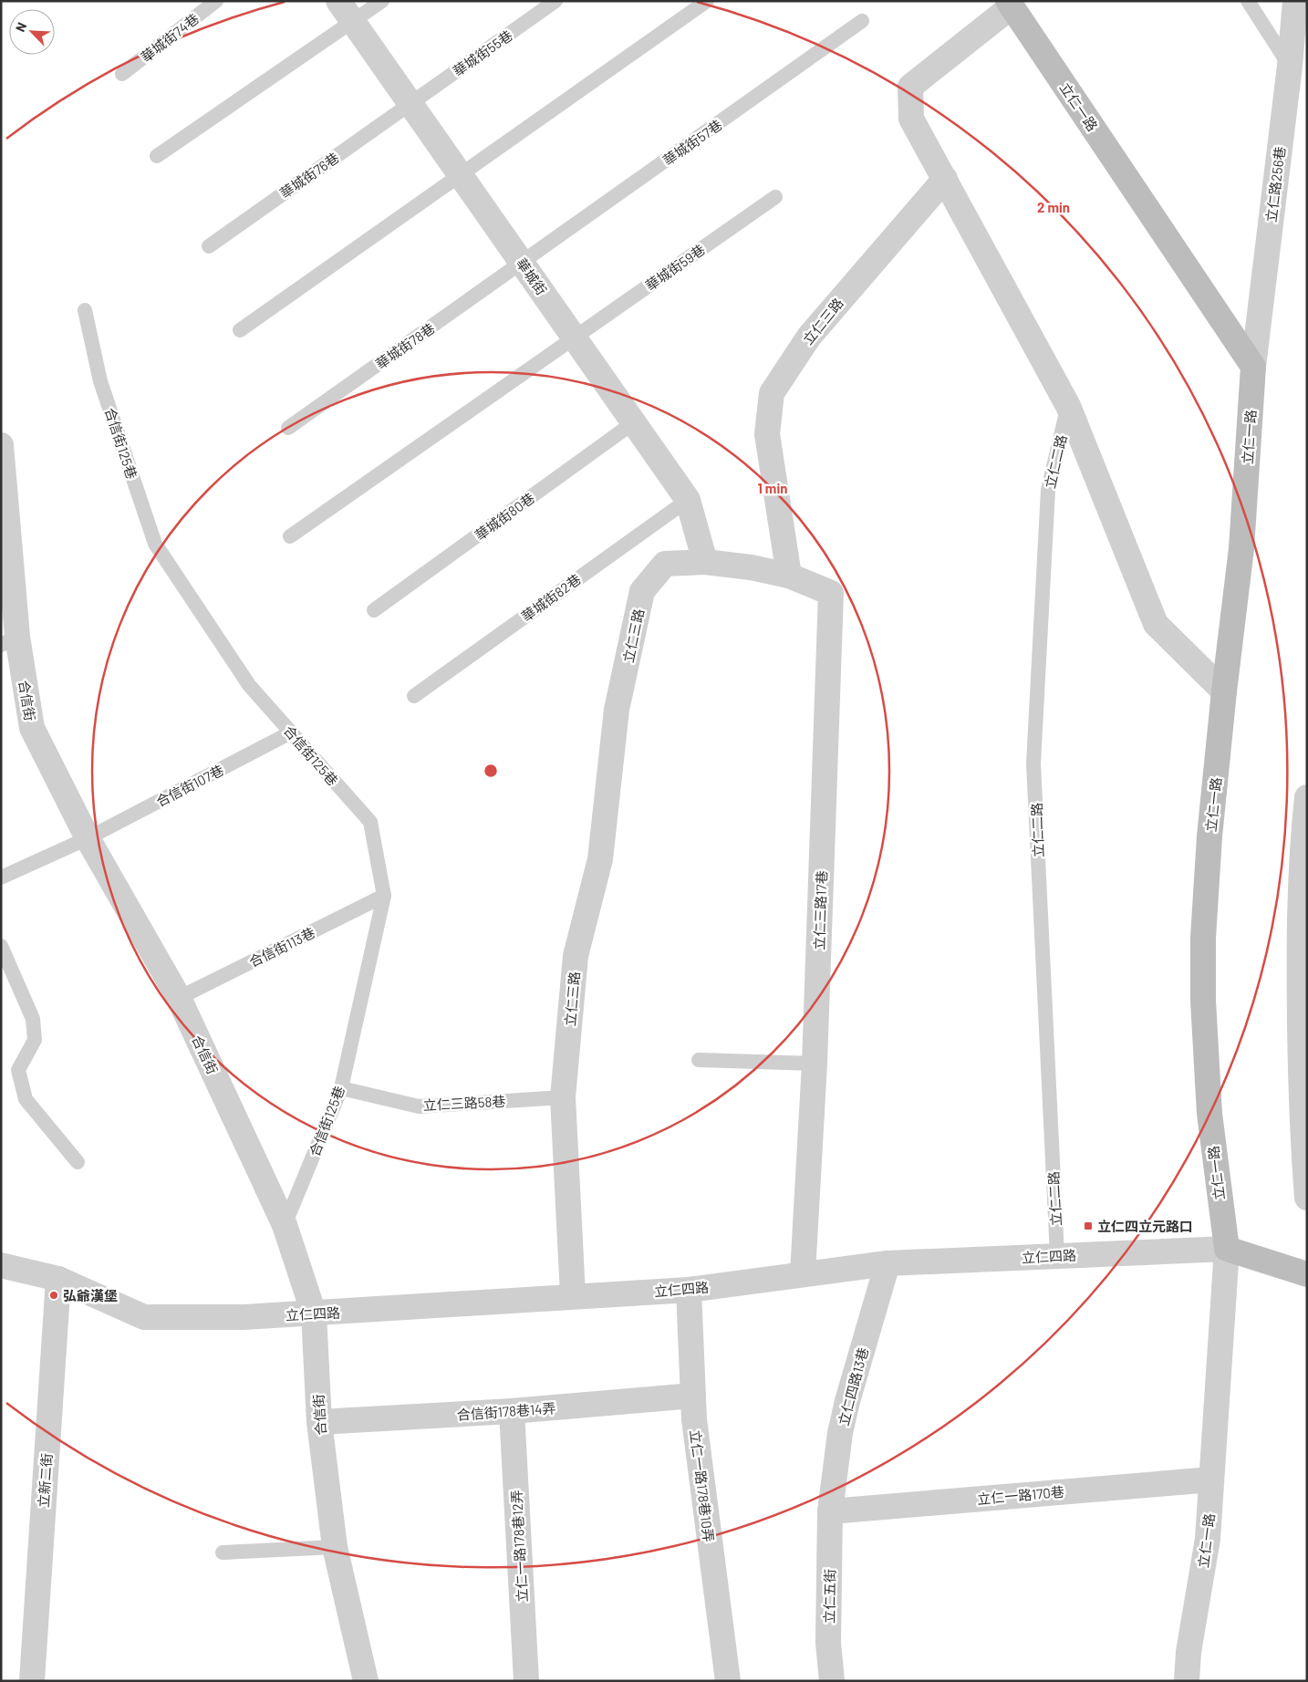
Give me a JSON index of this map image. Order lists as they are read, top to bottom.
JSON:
{
  "streets": {
    "street": [
      "立仁一路",
      "立仁路256巷",
      "華城街",
      "立仁三路",
      "合信街",
      "立仁三路17巷",
      "立仁四路",
      "立仁四路13巷",
      "合信街178巷14弄",
      "立新二街",
      "立仁一路178巷10弄",
      "立仁一路170巷",
      "立仁一路178巷12弄",
      "立仁五街"
    ],
    "lane": [
      "華城街74巷",
      "華城街55巷",
      "華城街57巷",
      "華城街76巷",
      "華城街59巷",
      "華城街78巷",
      "合信街125巷",
      "立仁二路",
      "華城街80巷",
      "華城街82巷",
      "合信街107巷",
      "合信街113巷",
      "立仁三路58巷"
    ]
  },
  "crossings": [
    ["華城街55巷", "華城街76巷"],
    ["華城街55巷", "華城街"],
    ["立仁一路", "立仁路256巷"],
    ["立仁一路", "立仁四路"],
    ["立仁一路", "立仁一路170巷"],
    ["華城街57巷", "華城街"],
    ["華城街57巷", "華城街78巷"],
    ["華城街76巷", "華城街"],
    ["華城街59巷", "華城街"],
    ["華城街", "立仁三路"],
    ["華城街", "華城街78巷"],
    ["華城街", "華城街80巷"],
    ["華城街", "華城街82巷"],
    ["立仁三路", "立仁三路17巷"],
    ["立仁三路", "立仁三路58巷"],
    ["立仁三路", "立仁四路"],
    ["合信街125巷", "合信街"],
    ["合信街125巷", "合信街107巷"],
    ["合信街125巷", "合信街113巷"],
    ["合信街125巷", "立仁三路58巷"],
    ["立仁二路", "立仁四路"],
    ["合信街", "合信街107巷"],
    ["合信街", "合信街113巷"],
    ["合信街", "立仁四路"],
    ["合信街", "合信街178巷14弄"],
    ["立仁三路17巷", "立仁四路"],
    ["立仁四路", "立仁四路13巷"],
    ["立仁四路", "立新二街"],
    ["立仁四路", "立仁一路178巷10弄"],
    ["立仁四路13巷", "立仁一路170巷"],
    ["立仁四路13巷", "立仁五街"],
    ["合信街178巷14弄", "立仁一路178巷10弄"],
    ["合信街178巷14弄", "立仁一路178巷12弄"],
    ["立仁一路170巷", "立仁五街"]
  ],
  "places": {
    "transit": ["立仁四立元路口"],
    "other": ["弘爺漢堡"]
  },
  "north": "top left",
  "rings": ["2 min", "1 min"]
}
